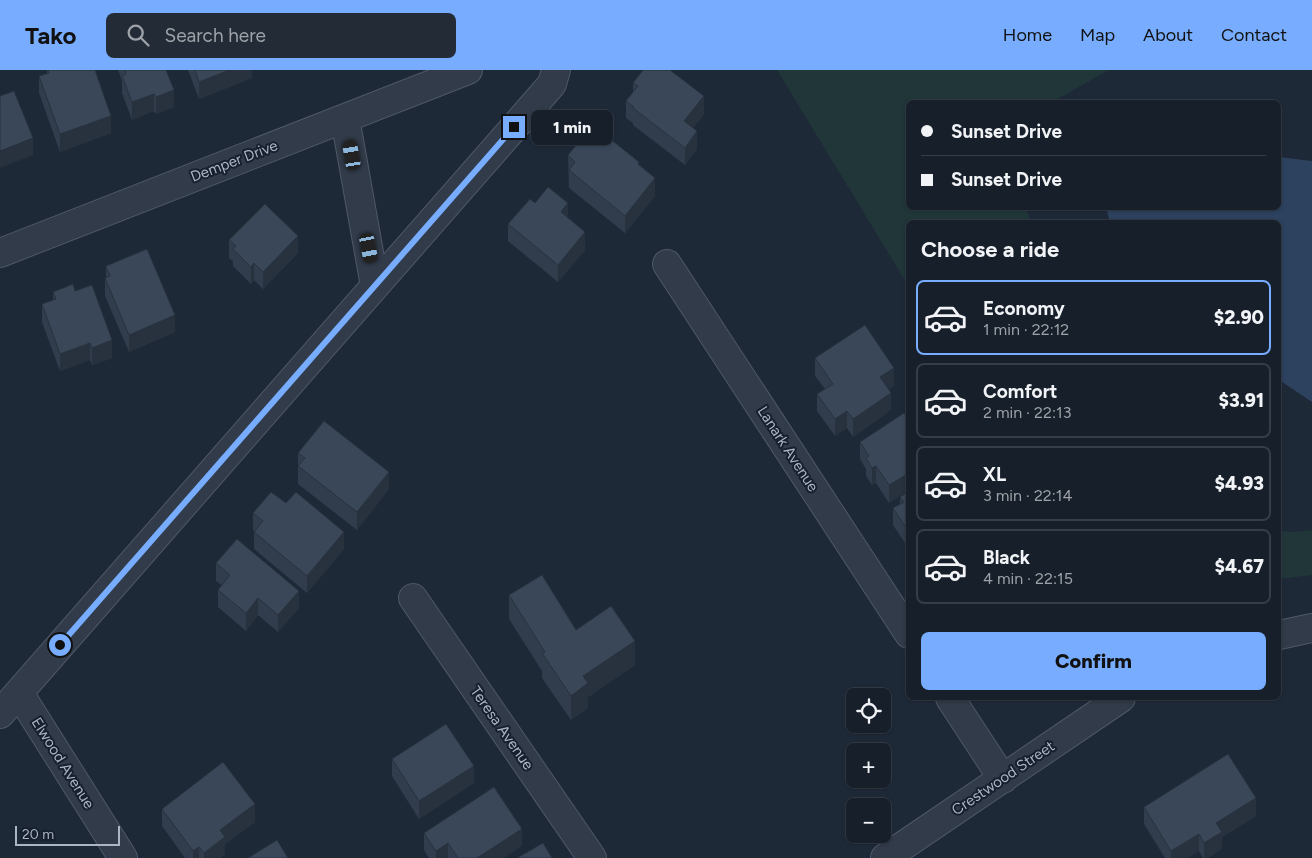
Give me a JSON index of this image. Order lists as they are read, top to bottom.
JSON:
{
  "streets": {
    "street": [
      "Demper Drive",
      "Lanark Avenue",
      "Teresa Avenue",
      "Elwood Avenue",
      "Crestwood Street"
    ]
  },
  "scale_bar": "20 m",
  "page": {
    "header": "Tako",
    "search": "Search here",
    "nav": [
      "Home",
      "Map",
      "About",
      "Contact"
    ],
    "banner": ["Sunset Drive", "Sunset Drive"],
    "bubble": "1 min",
    "heading": "Choose a ride",
    "list": [
      {
        "name": "Economy",
        "note": "1 min · 22:12",
        "value": "$2.90"
      },
      {
        "name": "Comfort",
        "note": "2 min · 22:13",
        "value": "$3.91"
      },
      {
        "name": "XL",
        "note": "3 min · 22:14",
        "value": "$4.93"
      },
      {
        "name": "Black",
        "note": "4 min · 22:15",
        "value": "$4.67"
      }
    ],
    "buttons": "Confirm",
    "map_buttons": ["+", "−"],
    "scale": "20 m"
  }
}
